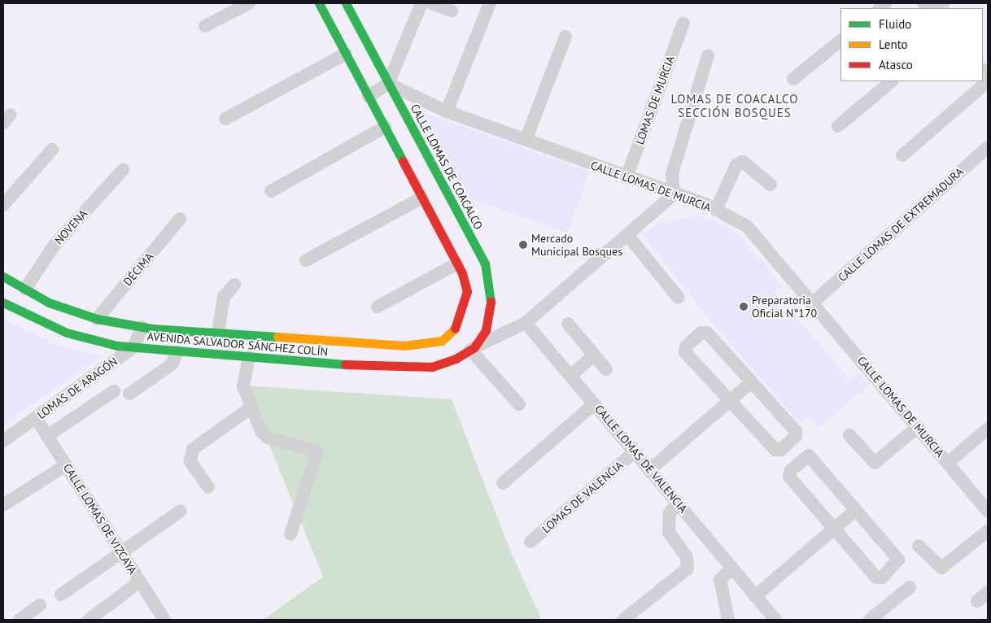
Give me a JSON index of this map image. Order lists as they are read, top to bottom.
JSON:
{
  "streets": {
    "street": [
      "LOMAS DE MURCIA",
      "CALLE LOMAS DE COACALCO",
      "CALLE LOMAS DE MURCIA",
      "CALLE LOMAS DE EXTREMADURA",
      "NOVENA",
      "DÉCIMA",
      "AVENIDA SALVADOR SÁNCHEZ COLÍN",
      "LOMAS DE ARAGÓN",
      "CALLE LOMAS DE VALENCIA",
      "LOMAS DE VALENCIA",
      "CALLE LOMAS DE VIZCAYA"
    ]
  },
  "crossings": [
    ["LOMAS DE MURCIA", "CALLE LOMAS DE MURCIA"],
    ["CALLE LOMAS DE COACALCO", "CALLE LOMAS DE MURCIA"],
    ["CALLE LOMAS DE COACALCO", "AVENIDA SALVADOR SÁNCHEZ COLÍN"],
    ["CALLE LOMAS DE MURCIA", "CALLE LOMAS DE EXTREMADURA"],
    ["NOVENA", "AVENIDA SALVADOR SÁNCHEZ COLÍN"],
    ["DÉCIMA", "AVENIDA SALVADOR SÁNCHEZ COLÍN"],
    ["AVENIDA SALVADOR SÁNCHEZ COLÍN", "LOMAS DE ARAGÓN"],
    ["LOMAS DE ARAGÓN", "CALLE LOMAS DE VIZCAYA"],
    ["CALLE LOMAS DE VALENCIA", "LOMAS DE VALENCIA"]
  ],
  "districts": ["LOMAS DE COACALCO SECCIÓN BOSQUES"],
  "places": ["Mercado Municipal Bosques", "Preparatoria Oficial N°170"],
  "legend": ["Fluido", "Lento", "Atasco"]
}
